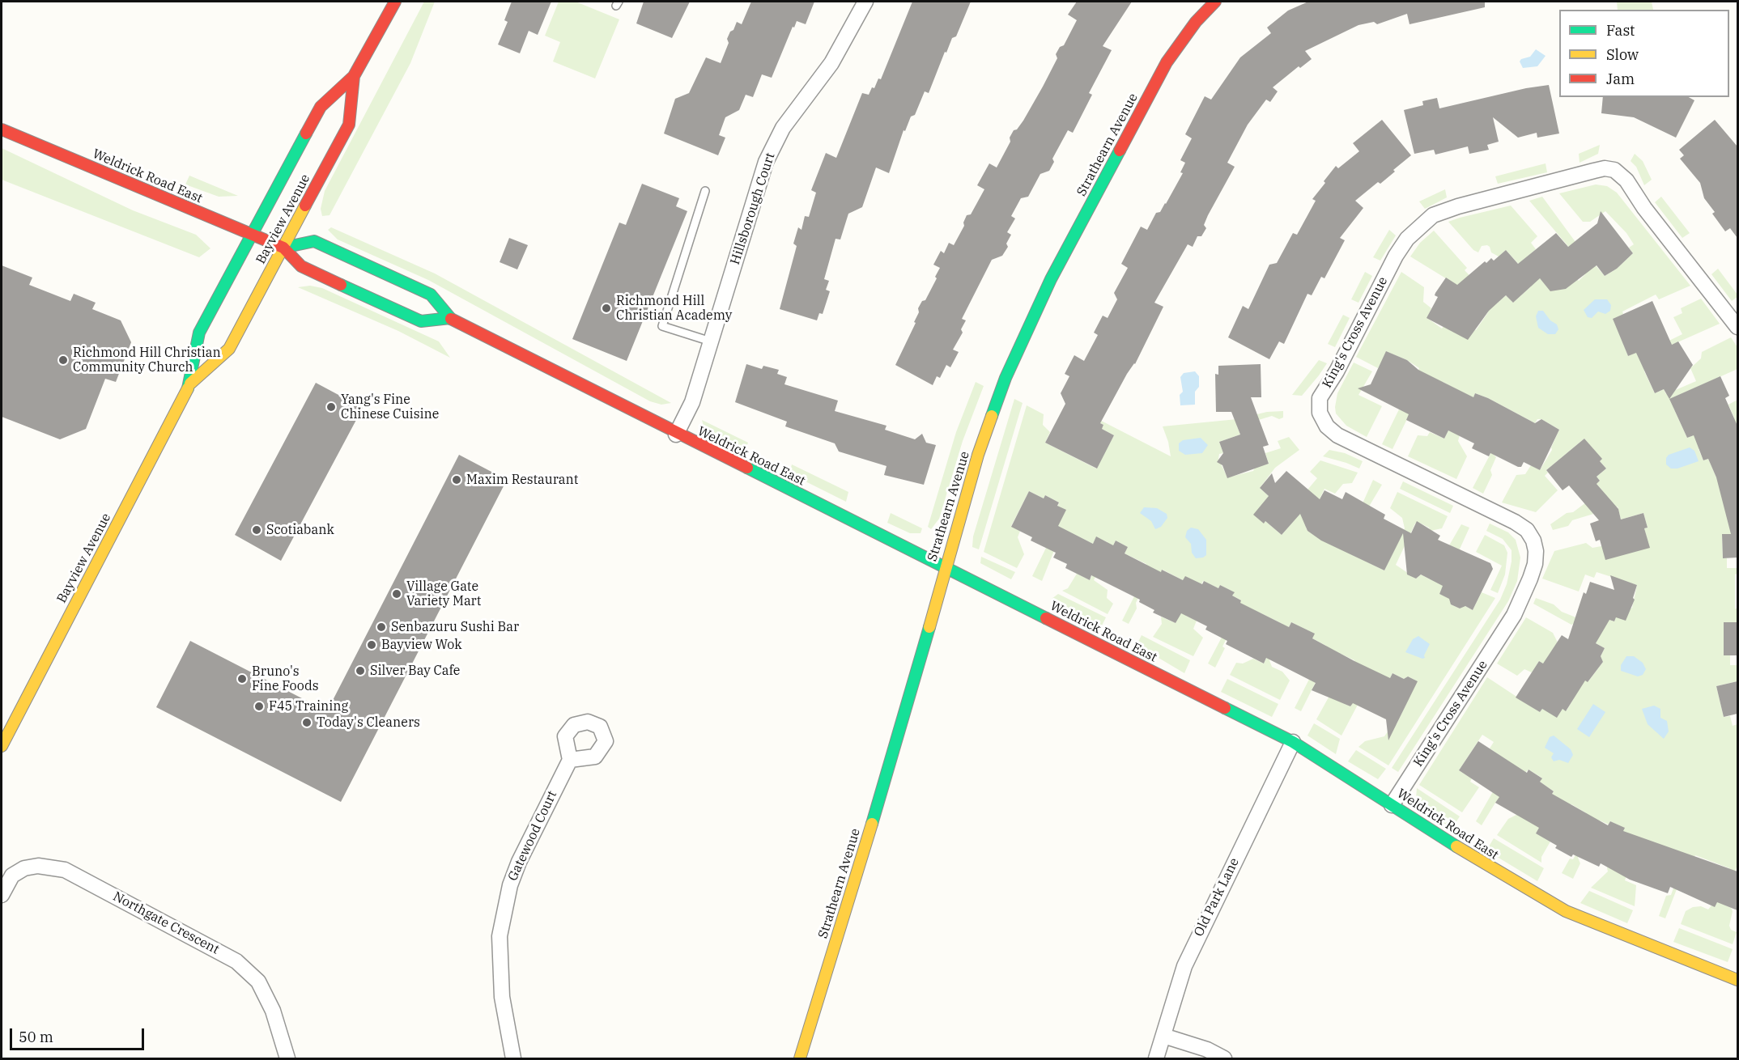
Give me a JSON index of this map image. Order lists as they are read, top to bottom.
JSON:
{
  "streets": {
    "street": [
      "Strathearn Avenue",
      "Weldrick Road East",
      "Hillsborough Court",
      "Bayview Avenue",
      "King's Cross Avenue",
      "Gatewood Court",
      "Old Park Lane",
      "Northgate Crescent"
    ]
  },
  "crossings": [
    ["Strathearn Avenue", "Weldrick Road East"],
    ["Weldrick Road East", "Hillsborough Court"],
    ["Weldrick Road East", "Bayview Avenue"],
    ["Weldrick Road East", "King's Cross Avenue"],
    ["Weldrick Road East", "Old Park Lane"]
  ],
  "places": [
    "Richmond Hill Christian Academy",
    "Richmond Hill Christian Community Church",
    "Yang's Fine Chinese Cuisine",
    "Maxim Restaurant",
    "Scotiabank",
    "Village Gate Variety Mart",
    "Senbazuru Sushi Bar",
    "Bayview Wok",
    "Silver Bay Cafe",
    "Bruno's Fine Foods",
    "F45 Training",
    "Today's Cleaners"
  ],
  "legend": ["Fast", "Slow", "Jam"],
  "scale_bar": "50 m"
}
